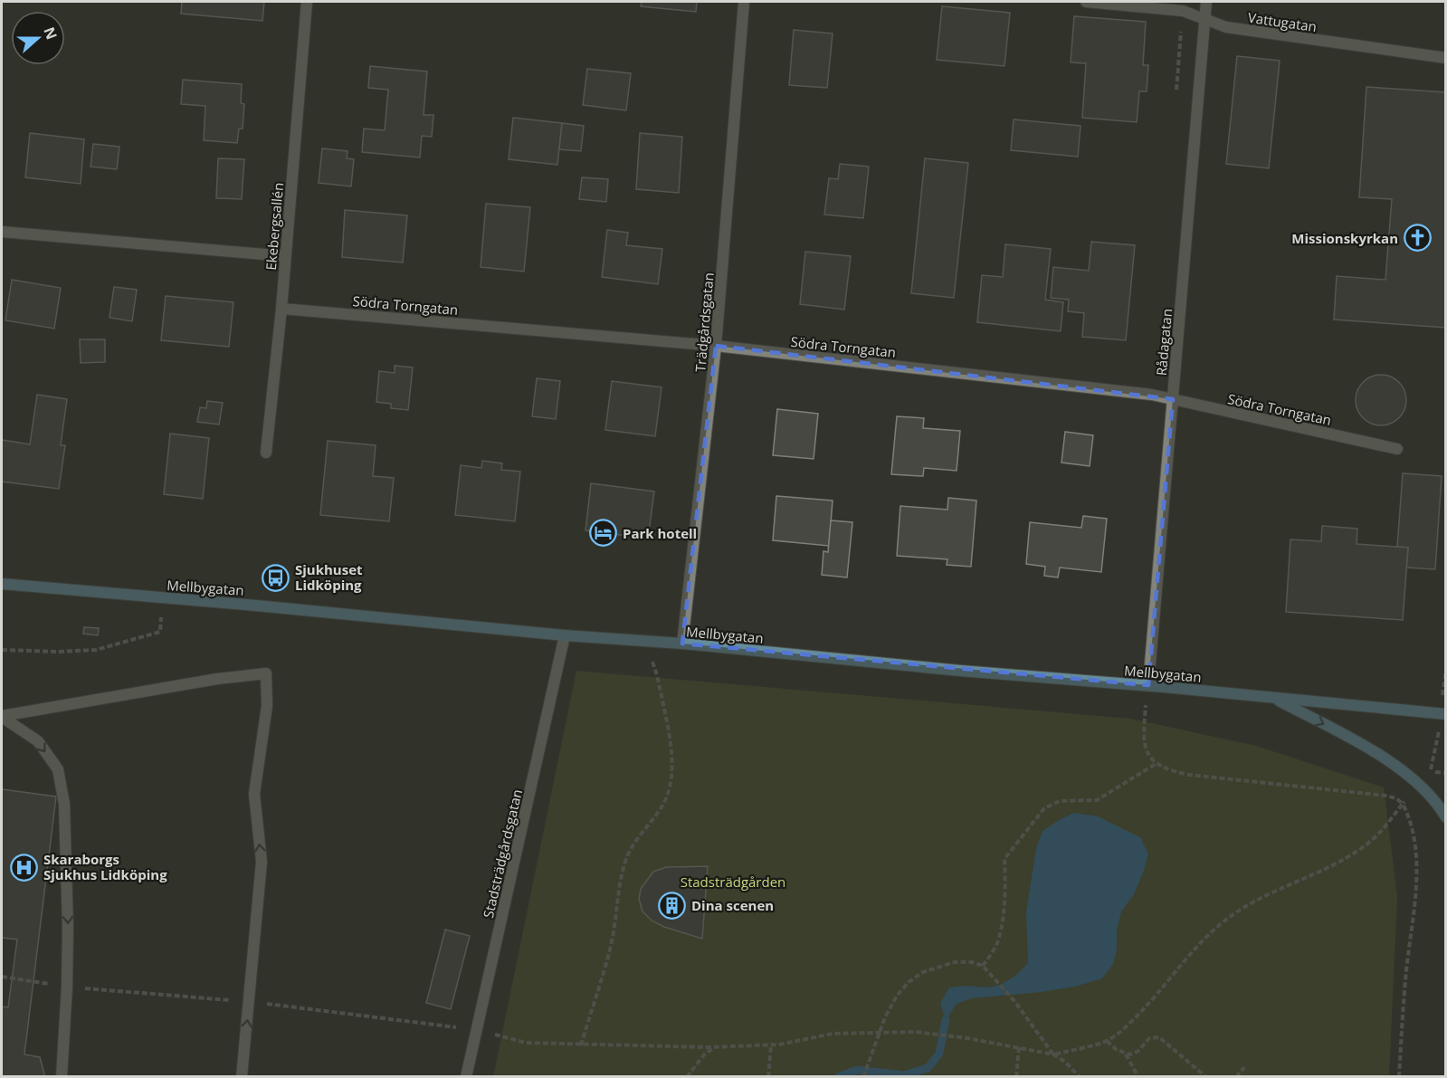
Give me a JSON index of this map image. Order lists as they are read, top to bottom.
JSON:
{
  "streets": {
    "main road": ["Mellbygatan"],
    "street": [
      "Vattugatan",
      "Ekebergsallén",
      "Södra Torngatan",
      "Trädgårdsgatan",
      "Rådagatan",
      "Stadsträdgårdsgatan"
    ]
  },
  "crossings": [
    ["Vattugatan", "Rådagatan"],
    ["Ekebergsallén", "Södra Torngatan"],
    ["Södra Torngatan", "Trädgårdsgatan"],
    ["Södra Torngatan", "Rådagatan"],
    ["Trädgårdsgatan", "Mellbygatan"],
    ["Rådagatan", "Mellbygatan"],
    ["Mellbygatan", "Stadsträdgårdsgatan"]
  ],
  "parks": ["Stadsträdgården"],
  "places": {
    "church": ["Missionskyrkan"],
    "hotel": ["Park hotell"],
    "bus stop": ["Sjukhuset Lidköping"],
    "hospital": ["Skaraborgs Sjukhus Lidköping"],
    "building": ["Dina scenen"]
  },
  "north": "right"
}
